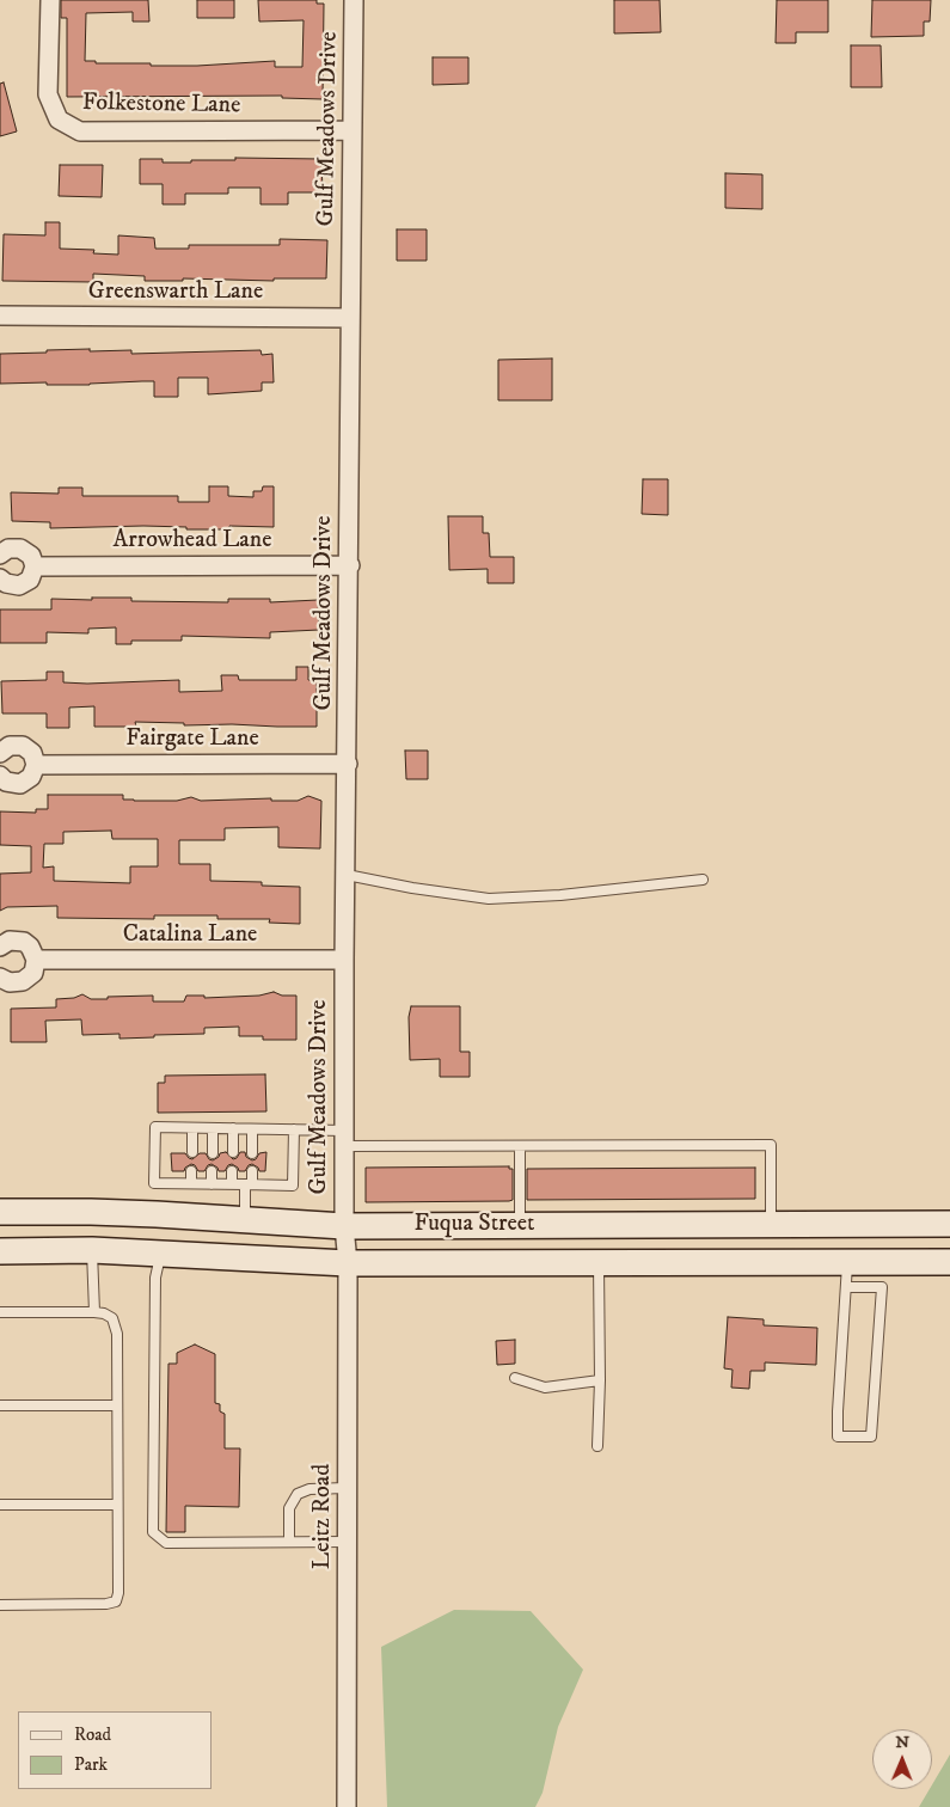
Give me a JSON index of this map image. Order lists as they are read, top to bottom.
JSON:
{
  "streets": {
    "main road": ["Fuqua Street"],
    "street": [
      "Folkestone Lane",
      "Gulf Meadows Drive",
      "Greenswarth Lane",
      "Arrowhead Lane",
      "Fairgate Lane",
      "Catalina Lane",
      "Leitz Road"
    ]
  },
  "crossings": [
    ["Folkestone Lane", "Gulf Meadows Drive"],
    ["Gulf Meadows Drive", "Greenswarth Lane"],
    ["Gulf Meadows Drive", "Arrowhead Lane"],
    ["Gulf Meadows Drive", "Fairgate Lane"],
    ["Gulf Meadows Drive", "Catalina Lane"],
    ["Gulf Meadows Drive", "Fuqua Street"],
    ["Gulf Meadows Drive", "Leitz Road"],
    ["Fuqua Street", "Leitz Road"]
  ],
  "legend": ["Road", "Park"],
  "north": "top"
}
